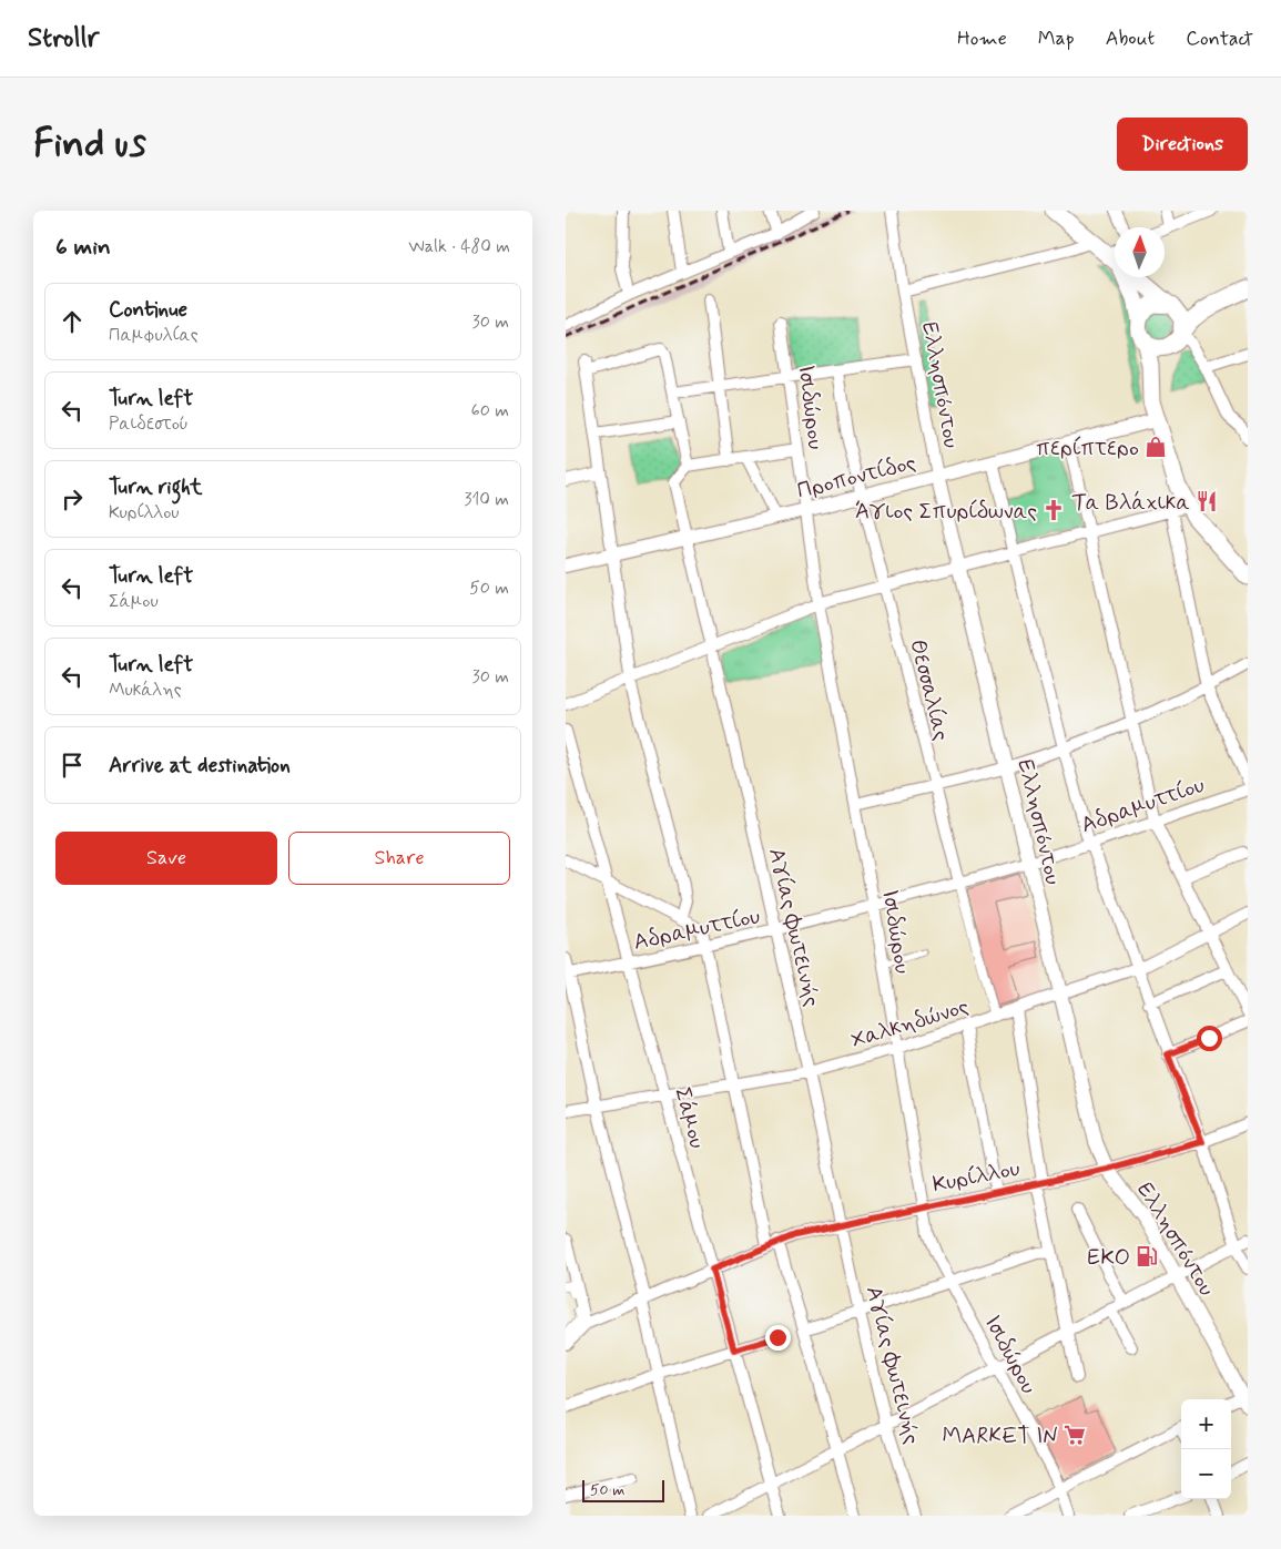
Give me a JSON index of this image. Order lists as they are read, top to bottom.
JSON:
{
  "streets": {
    "street": [
      "Ελλησπόντου",
      "Ισιδώρου",
      "Προποντίδος",
      "Θεσσαλίας",
      "Αδραμυττίου",
      "Αγίας Φωτεινής",
      "Χαλκηδώνος",
      "Σάμου",
      "Κυρίλλου"
    ]
  },
  "crossings": [
    ["Ελλησπόντου", "Προποντίδος"],
    ["Ελλησπόντου", "Αδραμυττίου"],
    ["Ελλησπόντου", "Χαλκηδώνος"],
    ["Ελλησπόντου", "Κυρίλλου"],
    ["Ισιδώρου", "Προποντίδος"],
    ["Ισιδώρου", "Αδραμυττίου"],
    ["Ισιδώρου", "Χαλκηδώνος"],
    ["Ισιδώρου", "Κυρίλλου"],
    ["Προποντίδος", "Θεσσαλίας"],
    ["Προποντίδος", "Αγίας Φωτεινής"],
    ["Θεσσαλίας", "Αδραμυττίου"],
    ["Θεσσαλίας", "Χαλκηδώνος"],
    ["Αδραμυττίου", "Αγίας Φωτεινής"],
    ["Αδραμυττίου", "Σάμου"],
    ["Αγίας Φωτεινής", "Χαλκηδώνος"],
    ["Αγίας Φωτεινής", "Κυρίλλου"],
    ["Χαλκηδώνος", "Σάμου"],
    ["Σάμου", "Κυρίλλου"]
  ],
  "places": {
    "shop": ["περίπτερο"],
    "restaurant": ["Τα Βλάχικα"],
    "church": ["Άγιος Σπυρίδωνας"],
    "fuel station": ["ΕΚΟ"],
    "supermarket": ["MARKET IN"]
  },
  "scale_bar": "50 m",
  "north": "top",
  "page": {
    "header": "Strollr",
    "nav": [
      "Home",
      "Map",
      "About",
      "Contact"
    ],
    "buttons": [
      "Directions",
      ["Save", "Share"]
    ],
    "title": "Find us",
    "heading": ["6 min", "Walk · 480 m"],
    "list": [
      ["Continue", "Παμφυλίας", "30 m"],
      ["Turn left", "Ραιδεστού", "60 m"],
      ["Turn right", "Κυρίλλου", "310 m"],
      ["Turn left", "Σάμου", "50 m"],
      ["Turn left", "Μυκάλης", "30 m"],
      "Arrive at destination"
    ],
    "map_buttons": ["+", "−"],
    "scale": "50 m"
  }
}
